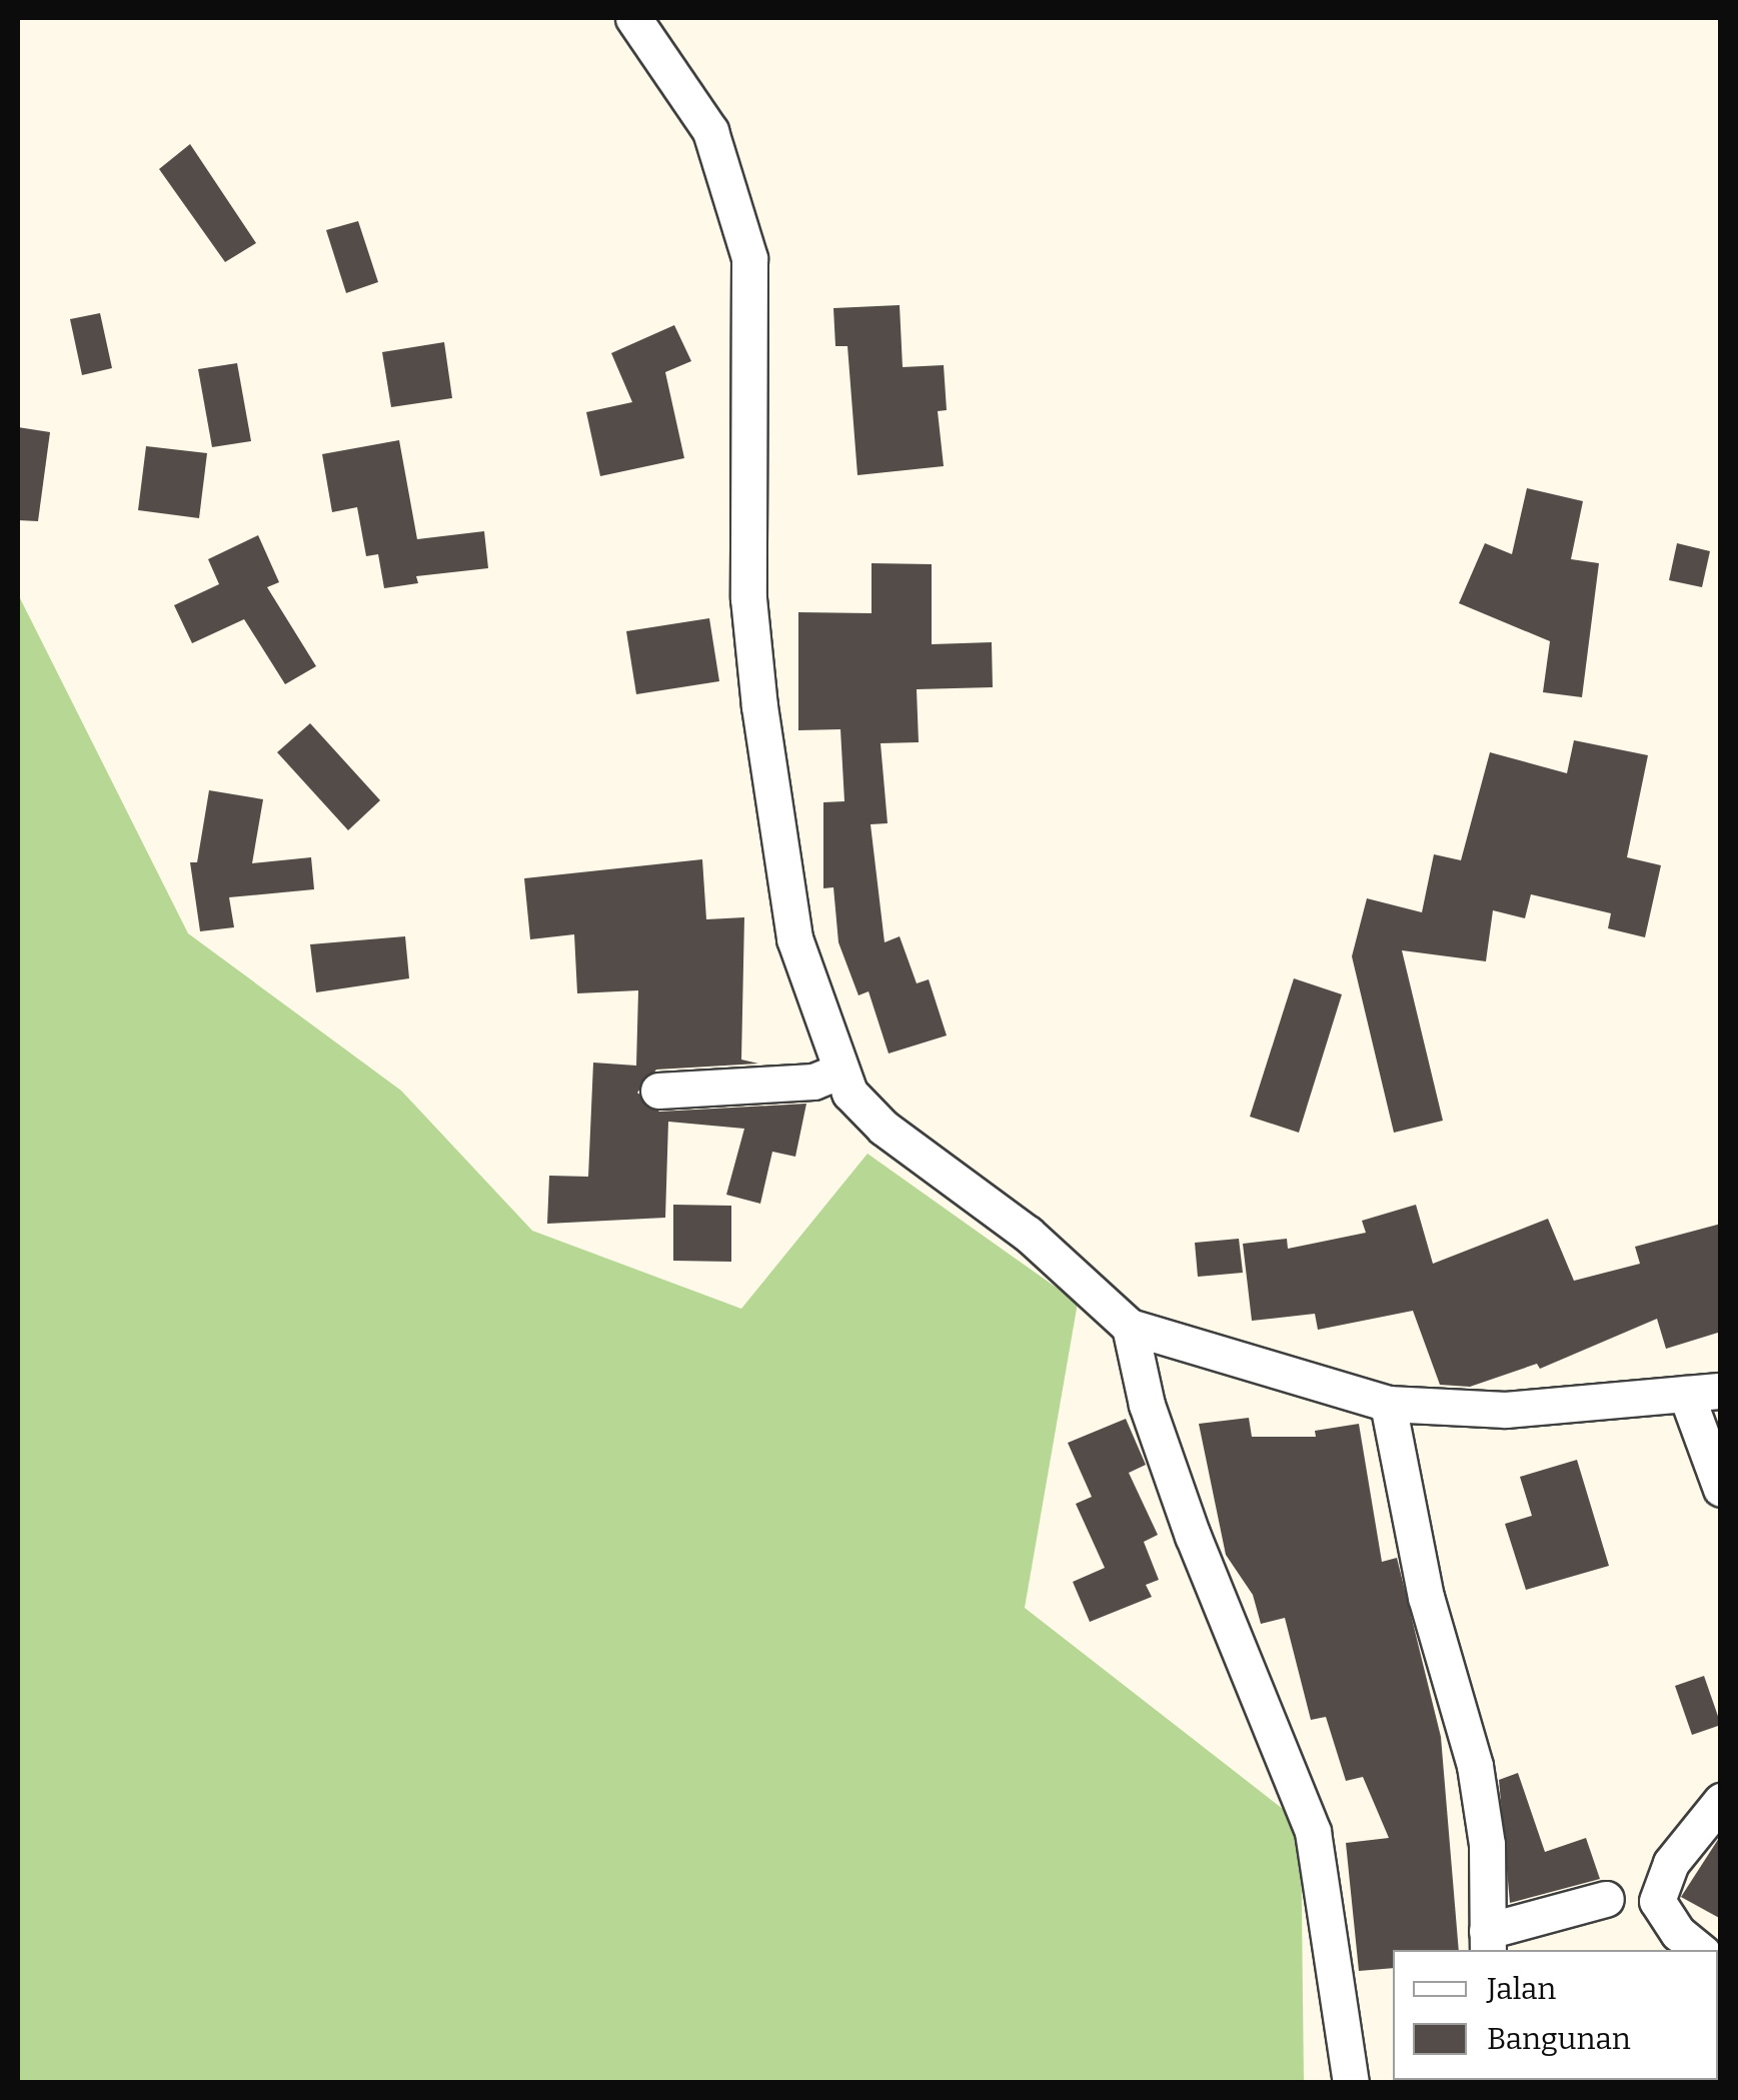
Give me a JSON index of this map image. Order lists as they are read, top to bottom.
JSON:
{
  "legend": ["Jalan", "Bangunan"]
}
